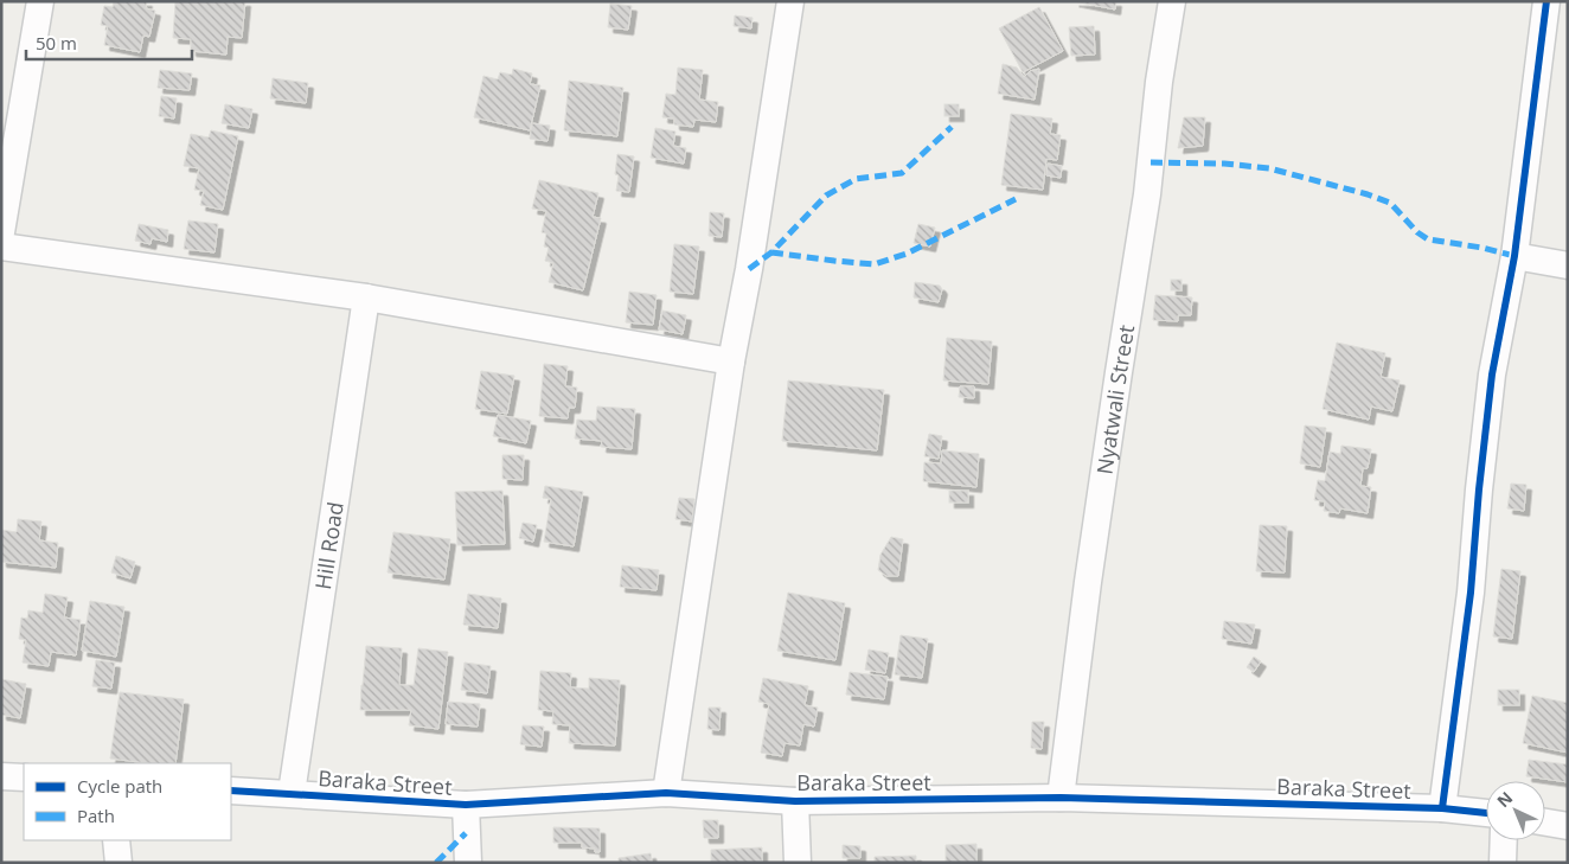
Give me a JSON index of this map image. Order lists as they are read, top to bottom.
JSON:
{
  "streets": {
    "street": ["Nyatwali Street", "Hill Road", "Baraka Street"]
  },
  "crossings": [
    ["Nyatwali Street", "Baraka Street"],
    ["Hill Road", "Baraka Street"]
  ],
  "legend": ["Cycle path", "Path"],
  "scale_bar": "50 m",
  "north": "top left"
}
